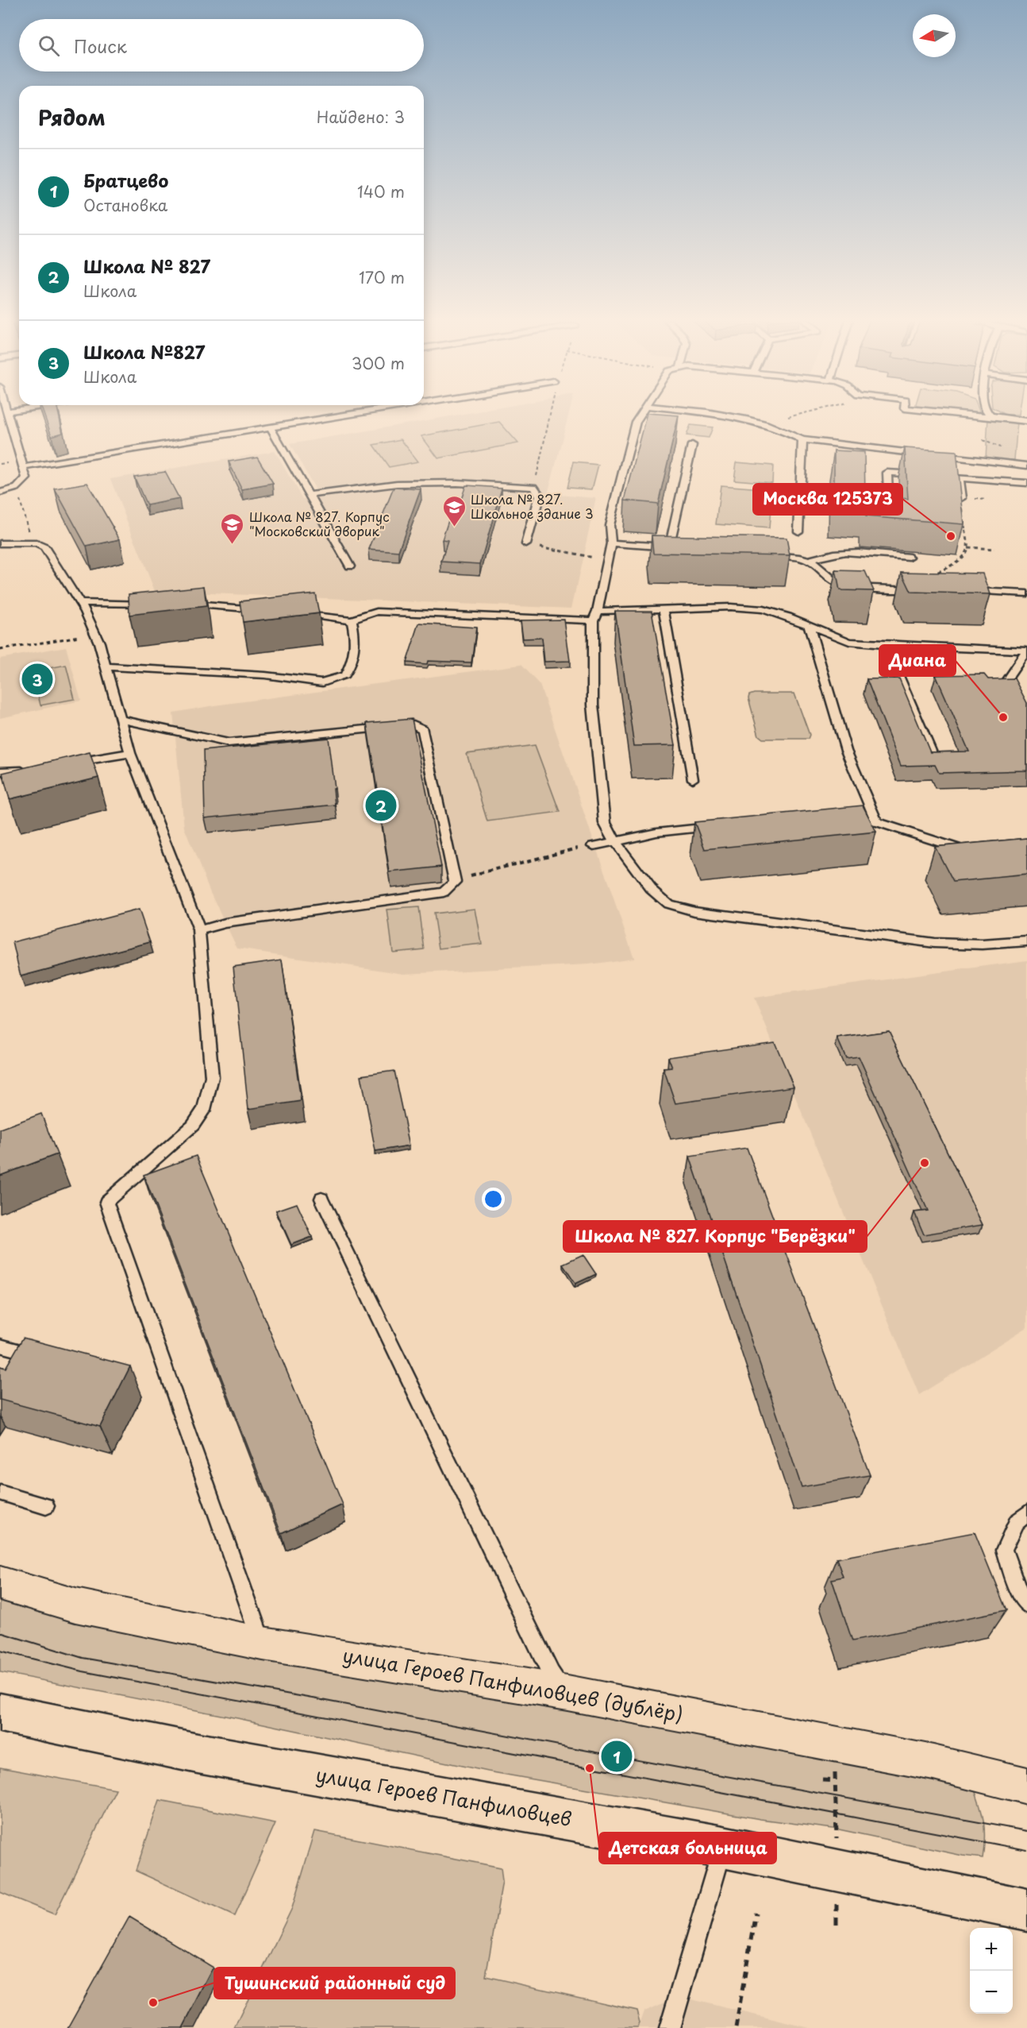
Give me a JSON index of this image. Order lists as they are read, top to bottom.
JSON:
{
  "streets": {
    "main road": ["улица Героев Панфиловцев"],
    "street": ["улица Героев Панфиловцев (дублёр)"]
  },
  "places": {
    "school or university": ["Школа № 827. Школьное здание 3", "Школа № 827. Корпус \"Московский дворик\""],
    "other": [
      "Москва 125373",
      "Диана",
      "Школа № 827. Корпус \"Берёзки\"",
      "Детская больница",
      "Тушинский районный суд"
    ]
  },
  "north": "left",
  "page": {
    "search": "Поиск",
    "heading": ["Рядом", "Найдено: 3"],
    "list": [
      {
        "mark": "1",
        "name": "Братцево",
        "note": "Остановка",
        "value": "140 m"
      },
      {
        "mark": "2",
        "name": "Школа № 827",
        "note": "Школа",
        "value": "170 m"
      },
      {
        "mark": "3",
        "name": "Школа №827",
        "note": "Школа",
        "value": "300 m"
      }
    ],
    "pins": ["3", "2", "1"],
    "map_buttons": ["+", "−"]
  }
}
